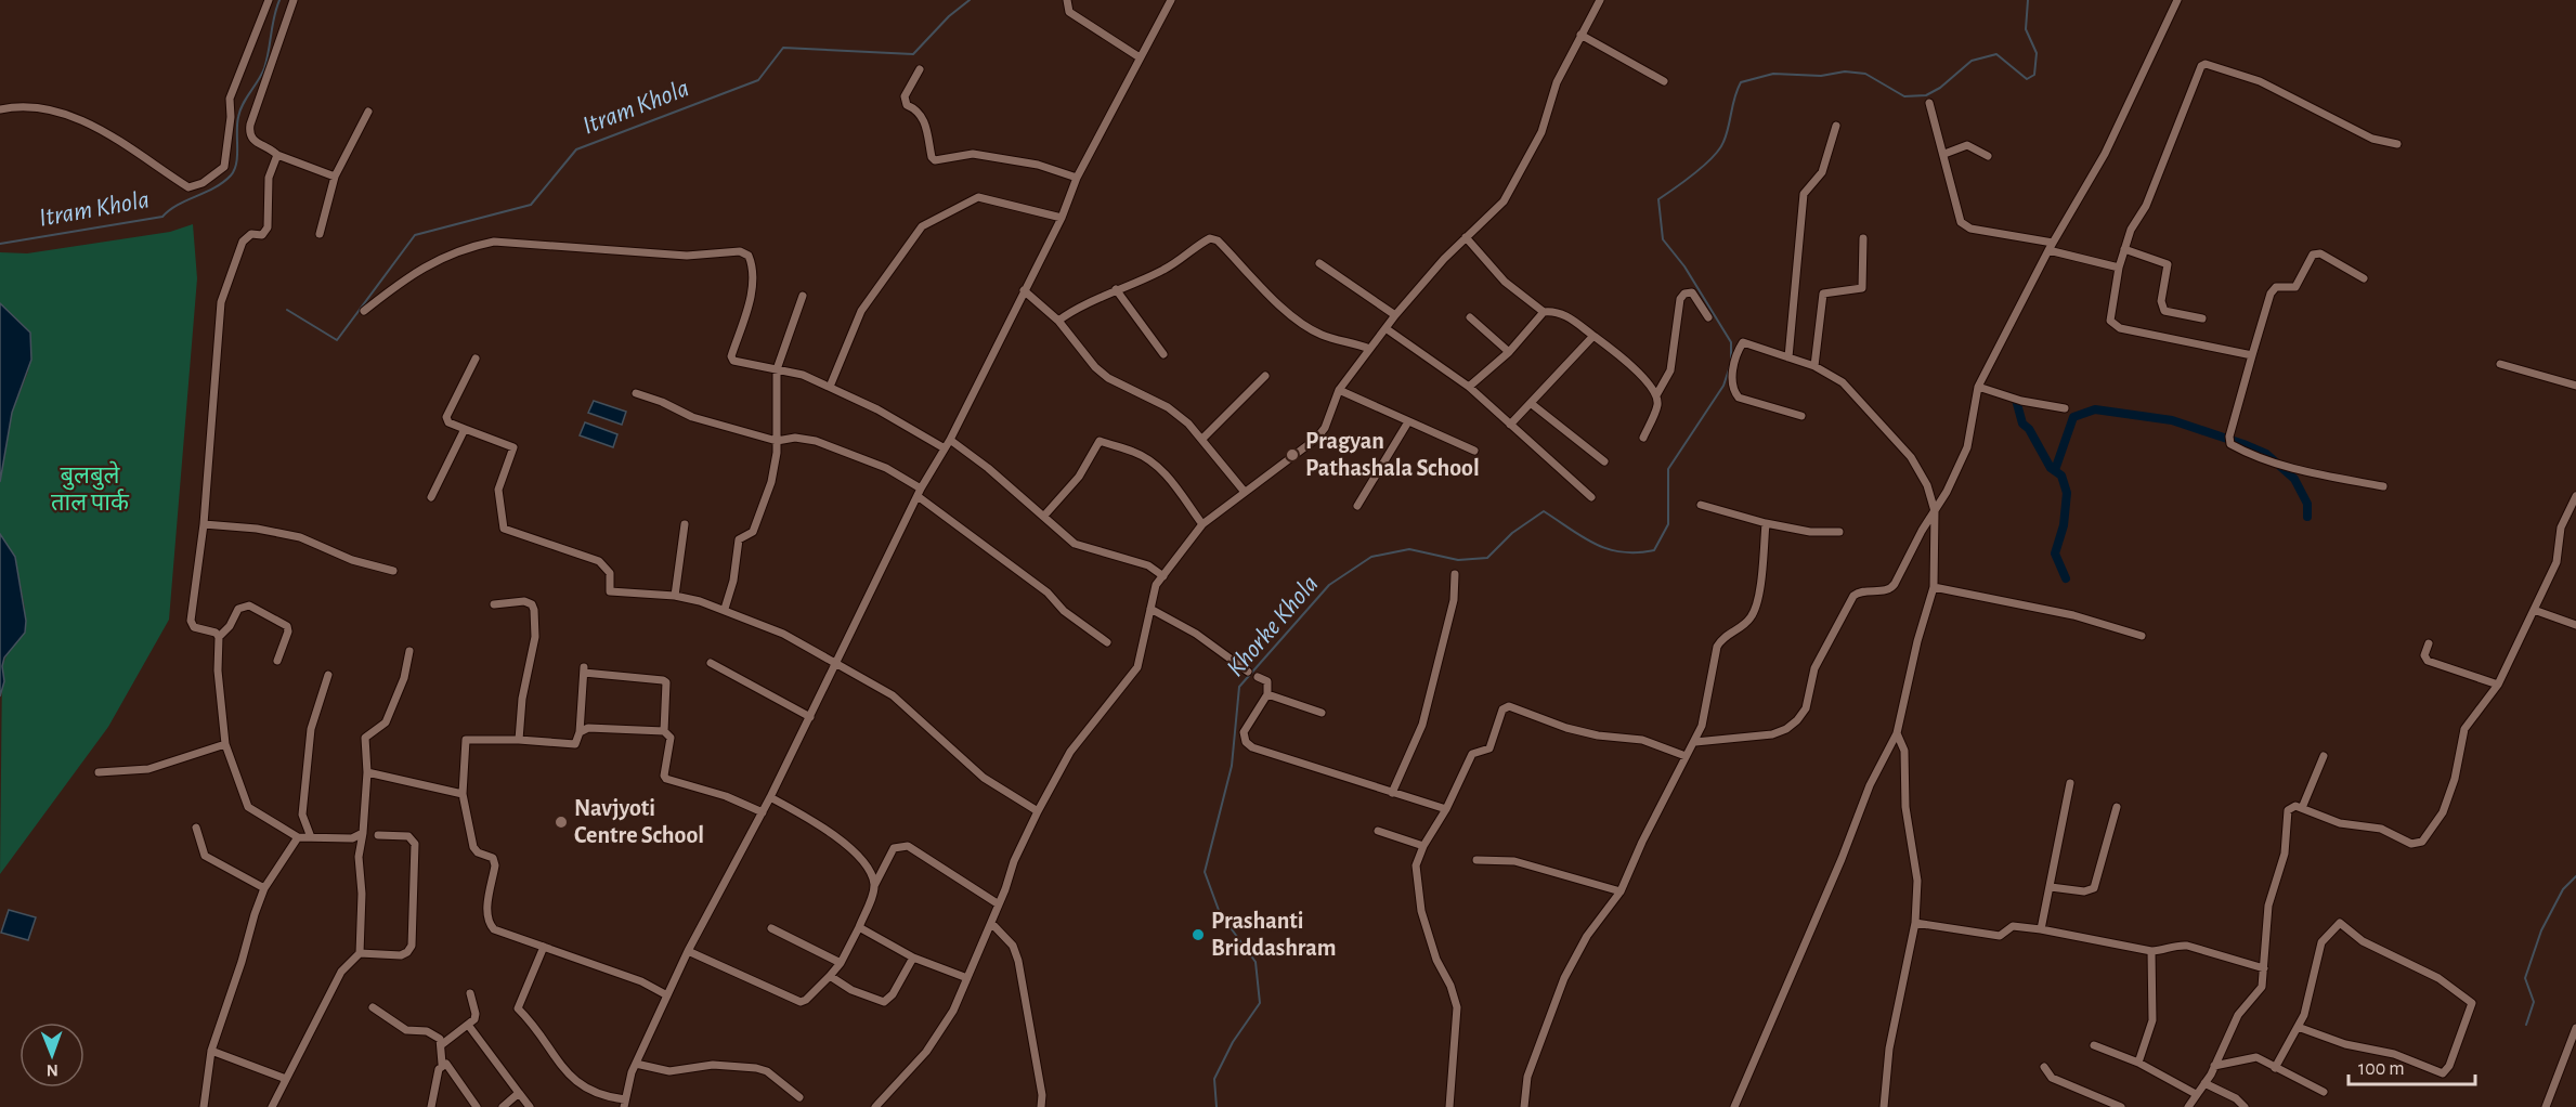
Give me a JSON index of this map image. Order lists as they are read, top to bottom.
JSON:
{
  "water": ["Itram Khola", "Khorke Khola"],
  "parks": ["बुलबुले ताल पार्क"],
  "places": ["Pragyan Pathashala School", "Navjyoti Centre School", "Prashanti Briddashram"],
  "scale_bar": "100 m",
  "north": "bottom"
}
